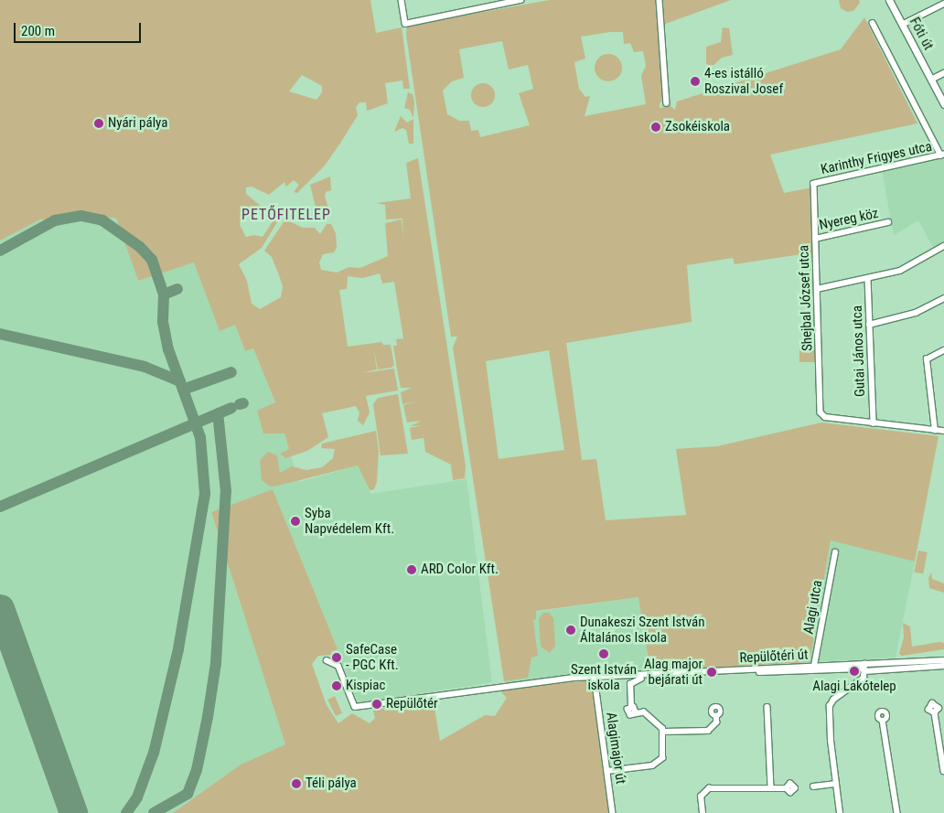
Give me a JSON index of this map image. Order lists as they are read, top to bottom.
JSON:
{
  "streets": {
    "main road": ["Fóti út"],
    "street": [
      "Karinthy Frigyes utca",
      "Nyereg köz",
      "Shejbal József utca",
      "Gutai János utca",
      "Alagi utca",
      "Repülőtéri út",
      "Alagimajor út"
    ]
  },
  "crossings": [
    ["Karinthy Frigyes utca", "Shejbal József utca"],
    ["Nyereg köz", "Shejbal József utca"],
    ["Shejbal József utca", "Gutai János utca"],
    ["Alagi utca", "Repülőtéri út"]
  ],
  "districts": ["PETŐFITELEP"],
  "places": [
    "4-es istálló Roszival Josef",
    "Nyári pálya",
    "Zsokéiskola",
    "Syba Napvédelem Kft.",
    "ARD Color Kft.",
    "Dunakeszi Szent István Általános Iskola",
    "Szent István iskola",
    "SafeCase - PGC Kft.",
    "Alagi Lakótelep",
    "Alag major bejárati út",
    "Kispiac",
    "Repülőtér",
    "Téli pálya"
  ],
  "scale_bar": "200 m"
}
